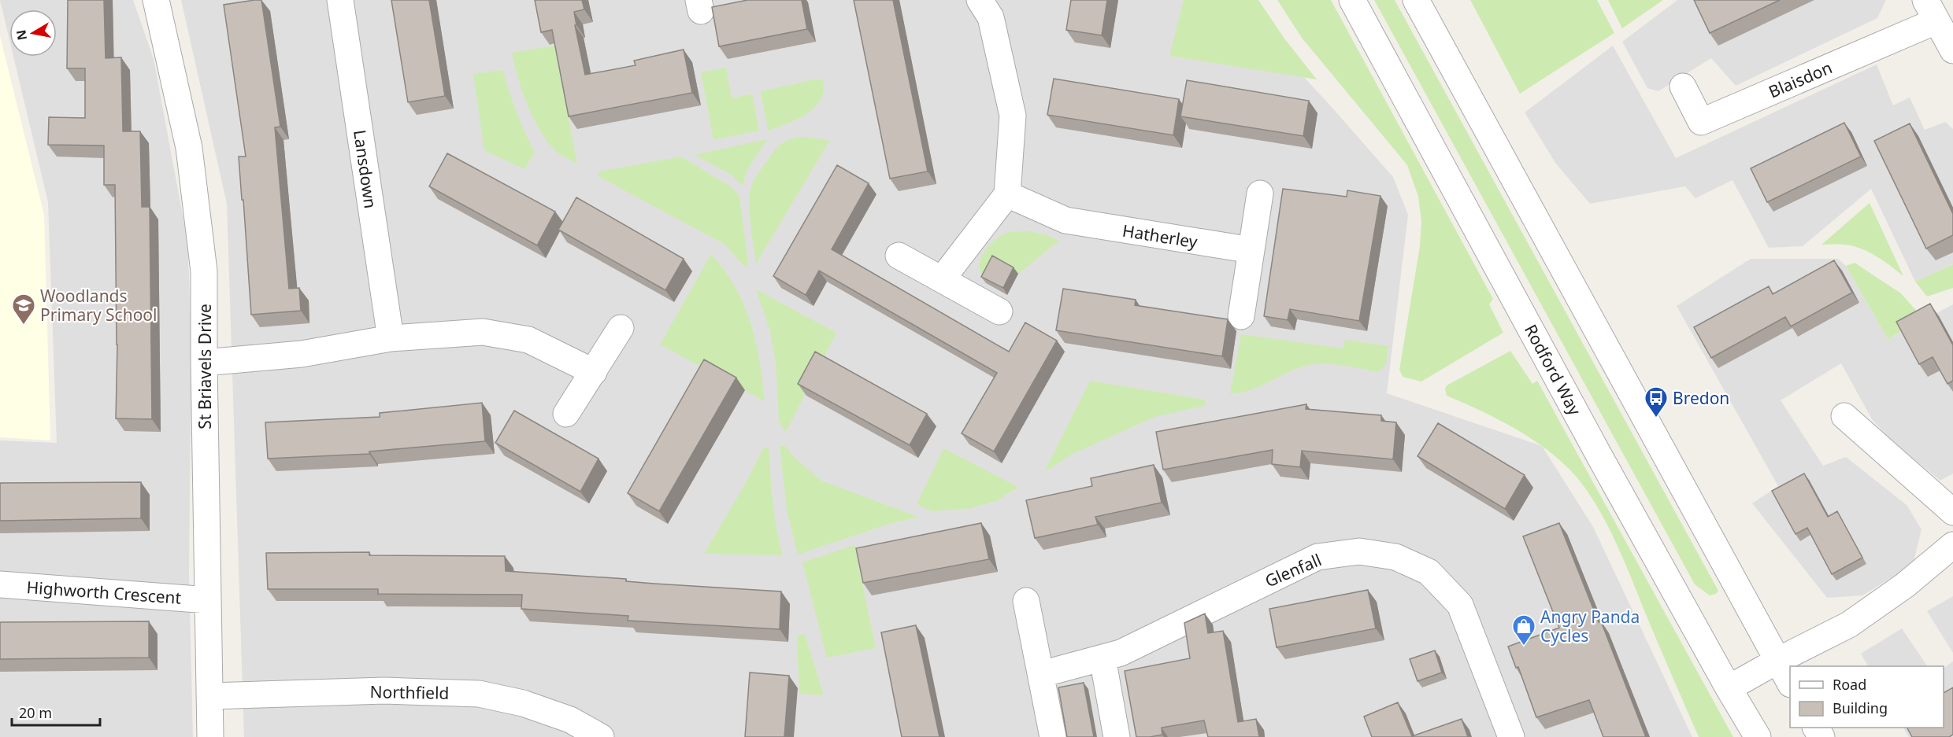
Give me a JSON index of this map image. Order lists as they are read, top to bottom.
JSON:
{
  "streets": {
    "street": [
      "Blaisdon",
      "Lansdown",
      "Hatherley",
      "St Briavels Drive",
      "Rodford Way",
      "Glenfall",
      "Highworth Crescent",
      "Northfield"
    ]
  },
  "crossings": [
    ["St Briavels Drive", "Highworth Crescent"],
    ["St Briavels Drive", "Northfield"]
  ],
  "places": {
    "school or university": ["Woodlands Primary School"],
    "bus stop": ["Bredon"],
    "shop": ["Angry Panda Cycles"]
  },
  "legend": ["Road", "Building"],
  "scale_bar": "20 m",
  "north": "left"
}
